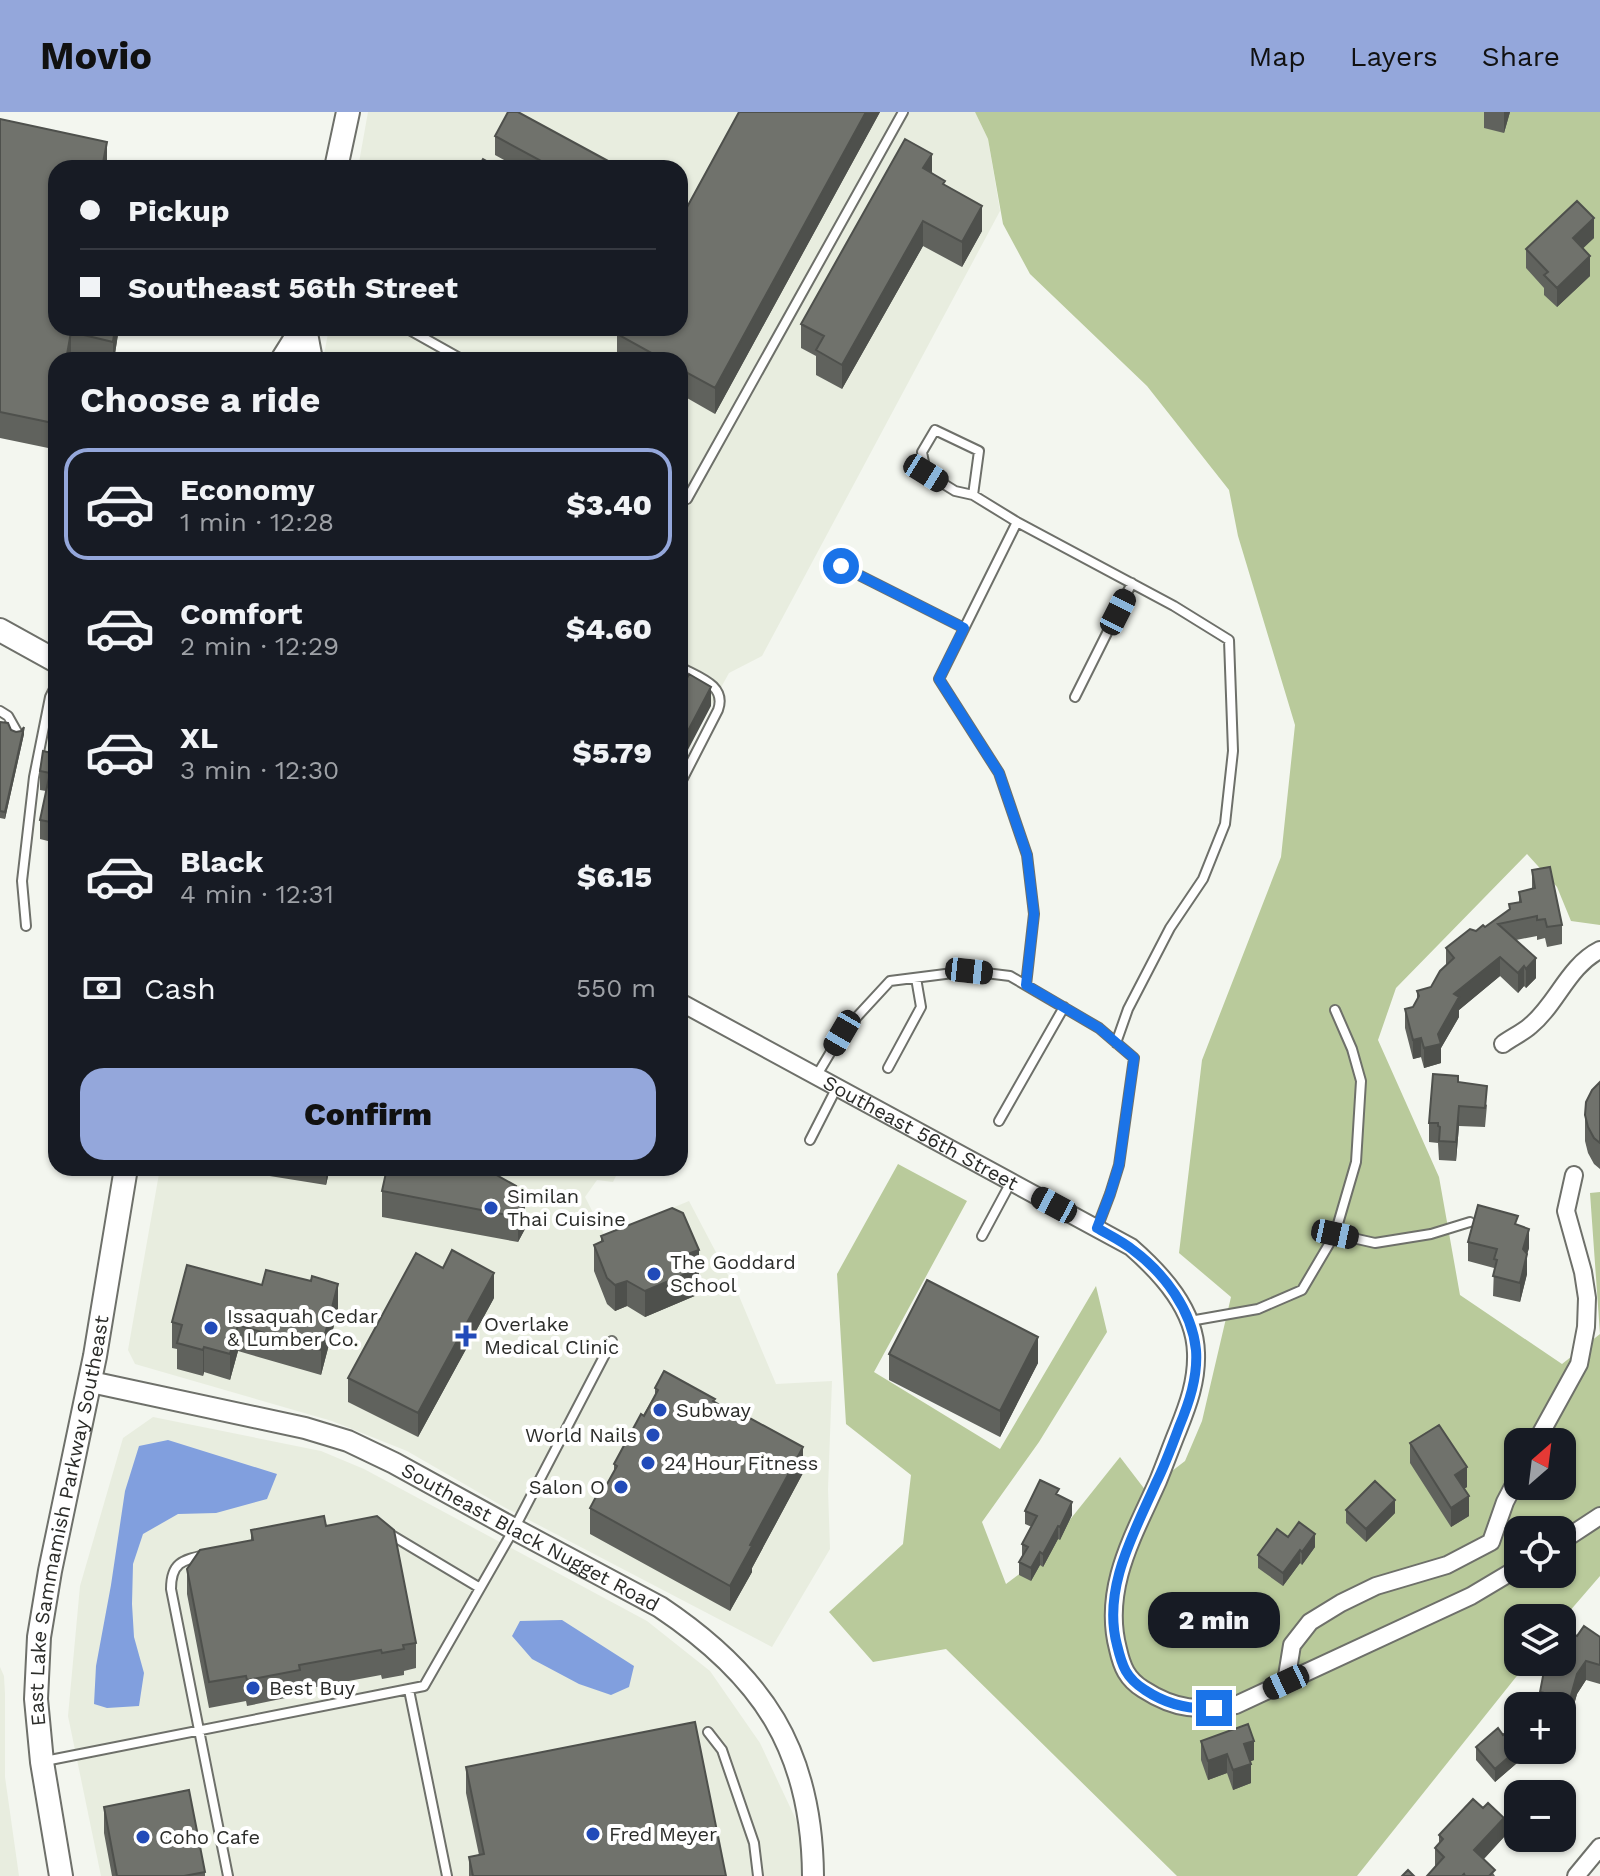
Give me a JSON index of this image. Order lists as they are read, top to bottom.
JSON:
{
  "streets": {
    "main road": ["East Lake Sammamish Parkway Southeast"],
    "street": ["Southeast 56th Street", "Southeast Black Nugget Road"]
  },
  "crossings": [
    ["East Lake Sammamish Parkway Southeast", "Southeast Black Nugget Road"]
  ],
  "places": {
    "other": [
      "Similan Thai Cuisine",
      "The Goddard School",
      "Issaquah Cedar & Lumber Co.",
      "Subway",
      "World Nails",
      "24 Hour Fitness",
      "Salon O",
      "Best Buy",
      "Fred Meyer",
      "Coho Cafe"
    ],
    "health": ["Overlake Medical Clinic"]
  },
  "north": "top right",
  "page": {
    "header": "Movio",
    "nav": ["Map", "Layers", "Share"],
    "banner": ["Pickup", "Southeast 56th Street"],
    "heading": "Choose a ride",
    "list": [
      {
        "name": "Economy",
        "note": "1 min · 12:28",
        "value": "$3.40"
      },
      {
        "name": "Comfort",
        "note": "2 min · 12:29",
        "value": "$4.60"
      },
      {
        "name": "XL",
        "note": "3 min · 12:30",
        "value": "$5.79"
      },
      {
        "name": "Black",
        "note": "4 min · 12:31",
        "value": "$6.15"
      }
    ],
    "pay": ["Cash", "550 m"],
    "buttons": "Confirm",
    "map_buttons": ["+", "−"],
    "bubble": "2 min"
  }
}
